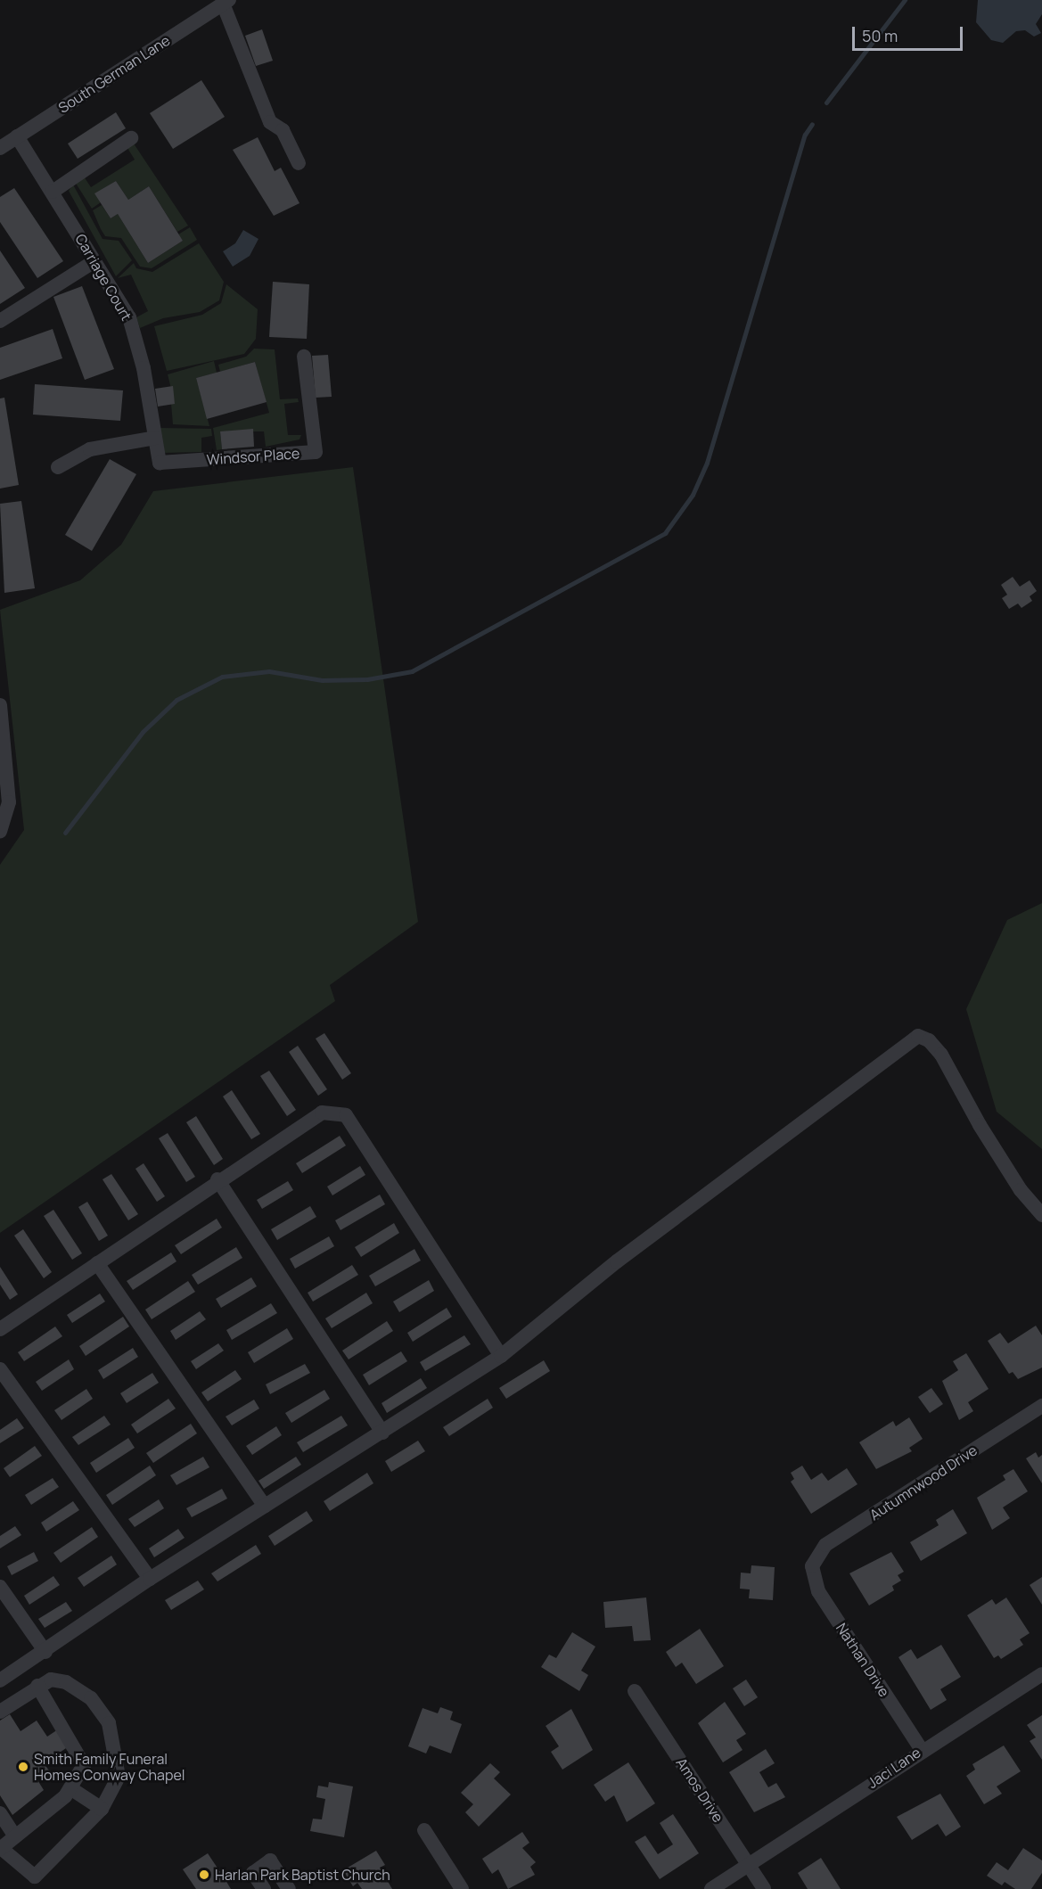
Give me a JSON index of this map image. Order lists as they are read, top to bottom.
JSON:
{
  "streets": {
    "street": [
      "South German Lane",
      "Carriage Court",
      "Windsor Place",
      "Autumnwood Drive",
      "Nathan Drive",
      "Jaci Lane",
      "Amos Drive"
    ]
  },
  "crossings": [
    ["South German Lane", "Carriage Court"],
    ["Carriage Court", "Windsor Place"],
    ["Autumnwood Drive", "Nathan Drive"],
    ["Nathan Drive", "Jaci Lane"],
    ["Jaci Lane", "Amos Drive"]
  ],
  "places": ["Smith Family Funeral Homes Conway Chapel", "Harlan Park Baptist Church"],
  "scale_bar": "50 m"
}
